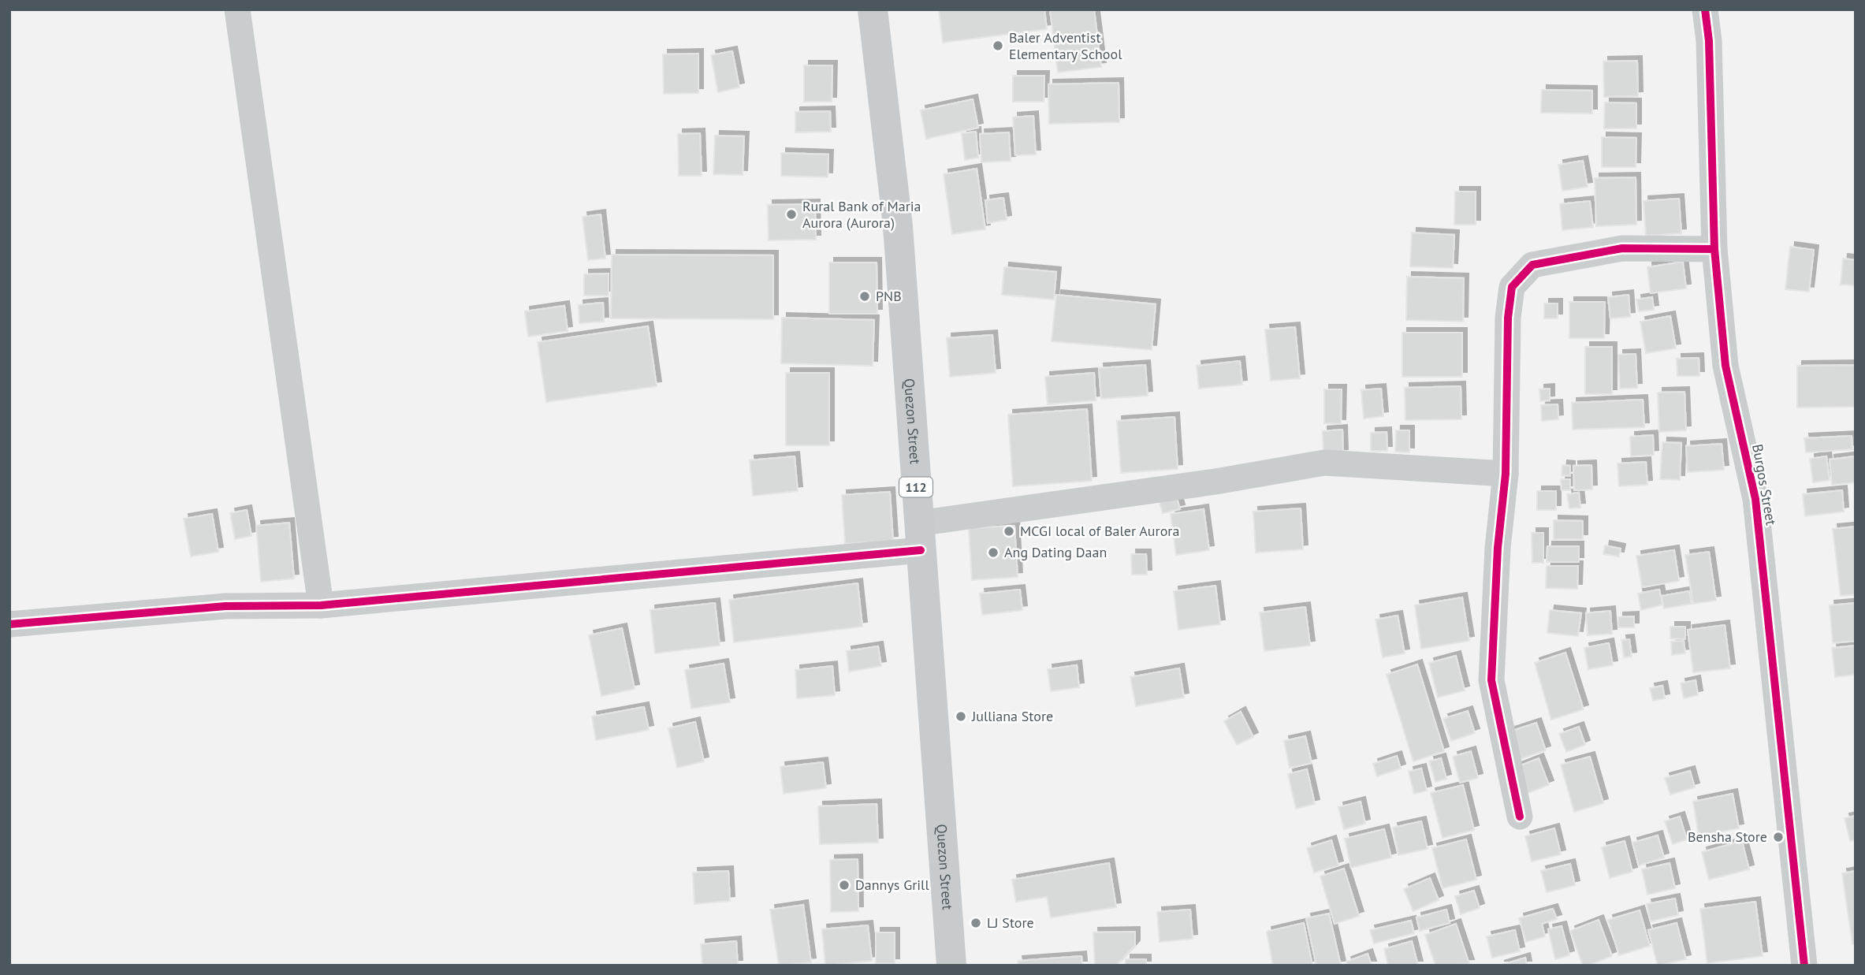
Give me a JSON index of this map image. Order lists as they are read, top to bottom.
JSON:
{
  "streets": {
    "main road": ["Quezon Street", "112"],
    "street": ["Burgos Street"]
  },
  "places": [
    "Baler Adventist Elementary School",
    "Rural Bank of Maria Aurora (Aurora)",
    "PNB",
    "MCGI local of Baler Aurora",
    "Ang Dating Daan",
    "Julliana Store",
    "Bensha Store",
    "Dannys Grill",
    "LJ Store"
  ]
}
